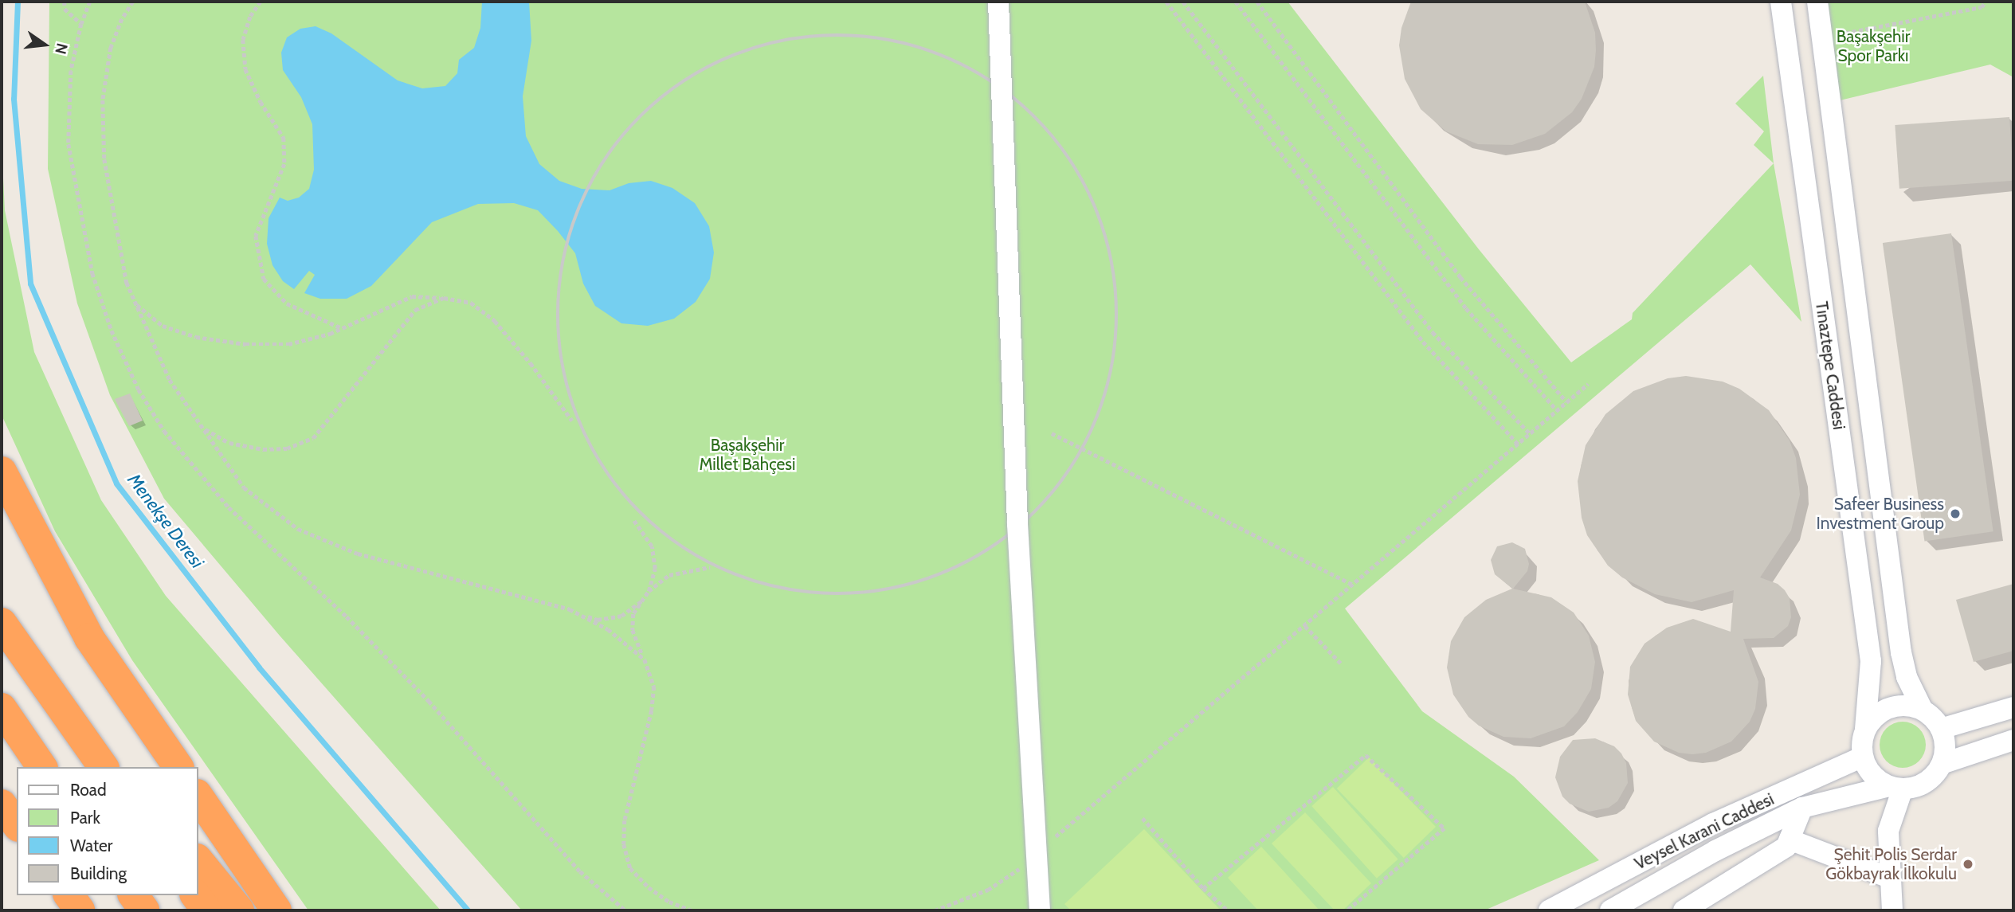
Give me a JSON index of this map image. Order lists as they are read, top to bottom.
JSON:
{
  "streets": {
    "street": ["Tınaztepe Caddesi", "Veysel Karani Caddesi"]
  },
  "crossings": [
    ["Tınaztepe Caddesi", "Veysel Karani Caddesi"]
  ],
  "water": ["Menekşe Deresi"],
  "parks": ["Başakşehir Spor Parkı", "Başakşehir Millet Bahçesi"],
  "places": ["Safeer Business Investment Group", "Şehit Polis Serdar Gökbayrak İlkokulu"],
  "legend": [
    "Road",
    "Park",
    "Water",
    "Building"
  ],
  "north": "right"
}
